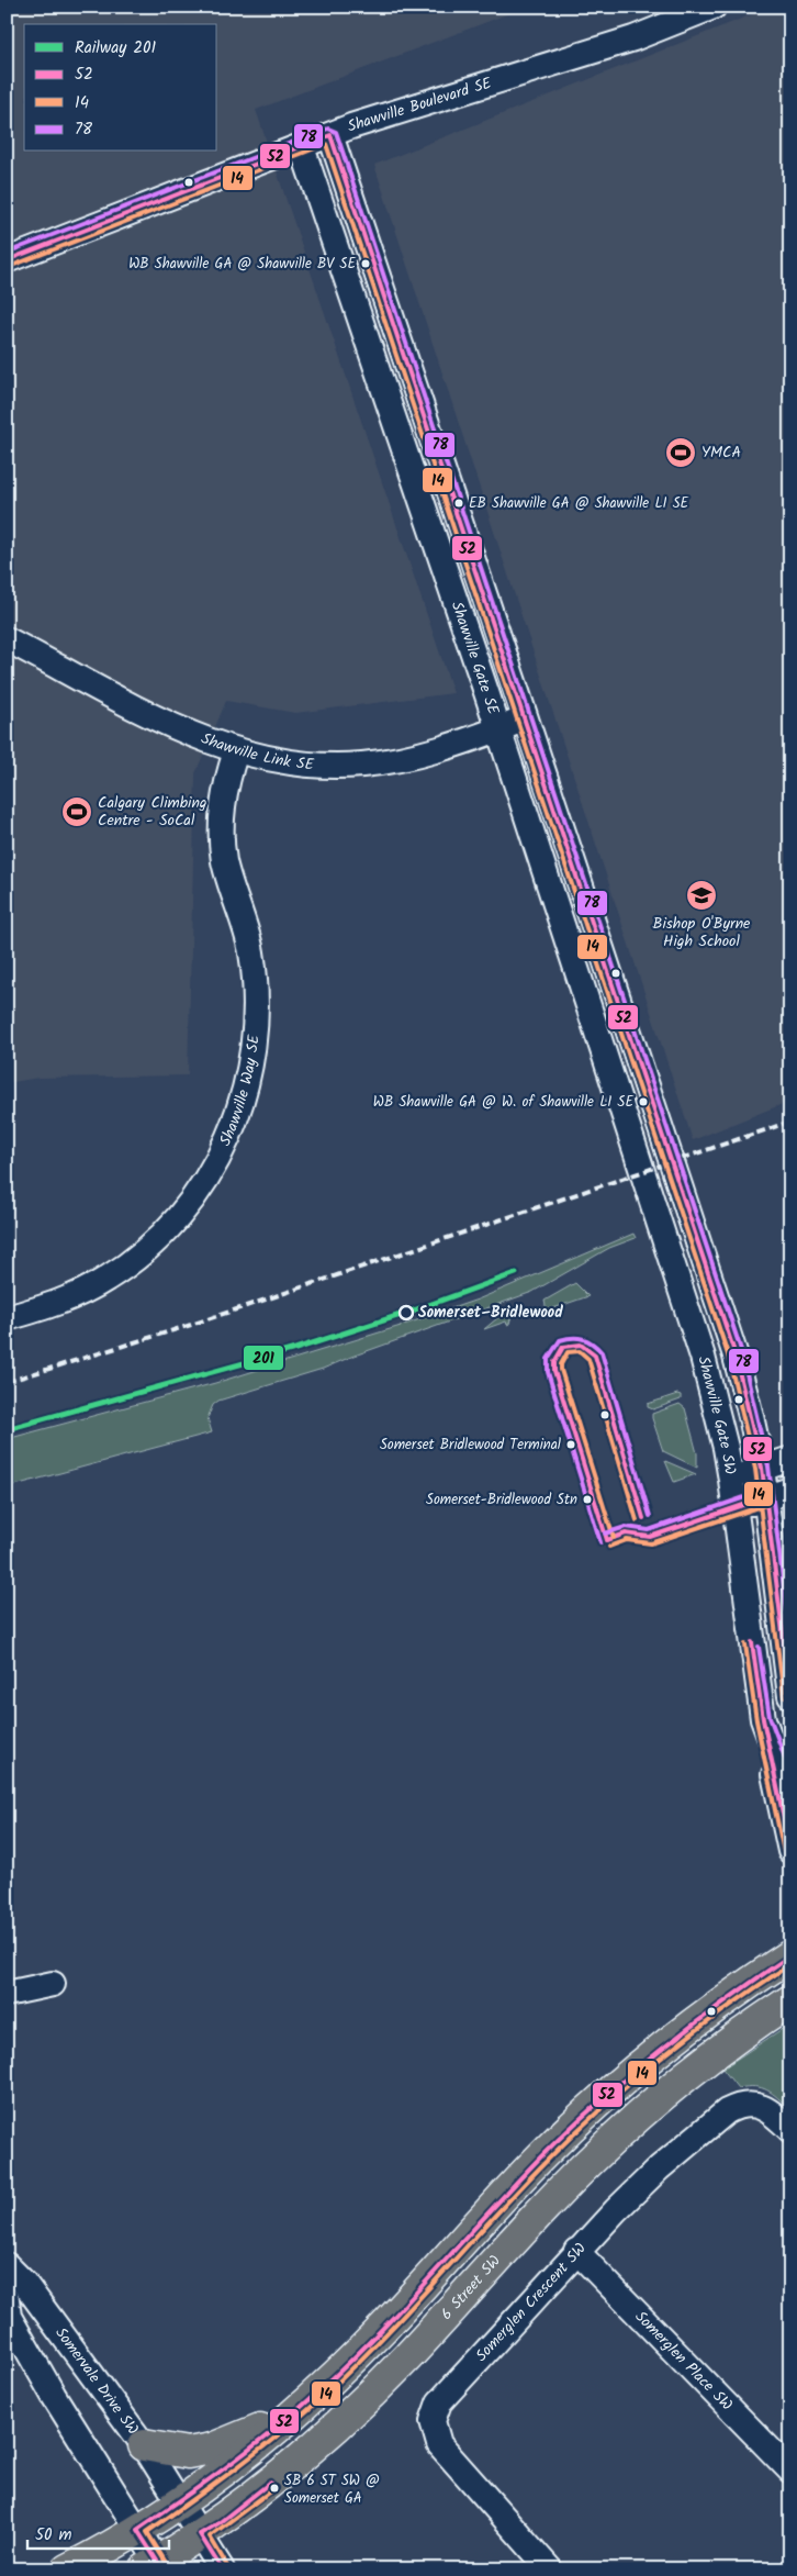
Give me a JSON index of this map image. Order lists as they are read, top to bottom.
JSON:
{
  "streets": {
    "main road": ["6 Street SW"],
    "street": [
      "Shawville Boulevard SE",
      "Shawville Gate SE",
      "Shawville Link SE",
      "Shawville Way SE",
      "Shawville Gate SW",
      "Somerglen Crescent SW",
      "Somerglen Place SW",
      "Somervale Drive SW"
    ]
  },
  "crossings": [
    ["Shawville Boulevard SE", "Shawville Gate SE"],
    ["Shawville Gate SE", "Shawville Link SE"],
    ["Shawville Gate SE", "Shawville Gate SW"],
    ["Shawville Link SE", "Shawville Way SE"],
    ["6 Street SW", "Somervale Drive SW"],
    ["Somerglen Crescent SW", "Somerglen Place SW"]
  ],
  "places": {
    "other": [
      "WB Shawville GA @ Shawville BV SE",
      "EB Shawville GA @ Shawville LI SE",
      "WB Shawville GA @ W. of Shawville LI SE",
      "Somerset–Bridlewood",
      "Somerset Bridlewood Terminal",
      "Somerset-Bridlewood Stn",
      "SB 6 ST SW @ Somerset GA"
    ],
    "sports": ["YMCA", "Calgary Climbing Centre - SoCal"],
    "school or university": ["Bishop O'Byrne High School"]
  },
  "lines": [
    "transit line 78",
    "transit line 52",
    "transit line 14",
    "rail line 201"
  ],
  "legend": [
    "Railway 201",
    "52",
    "14",
    "78"
  ],
  "scale_bar": "50 m"
}
